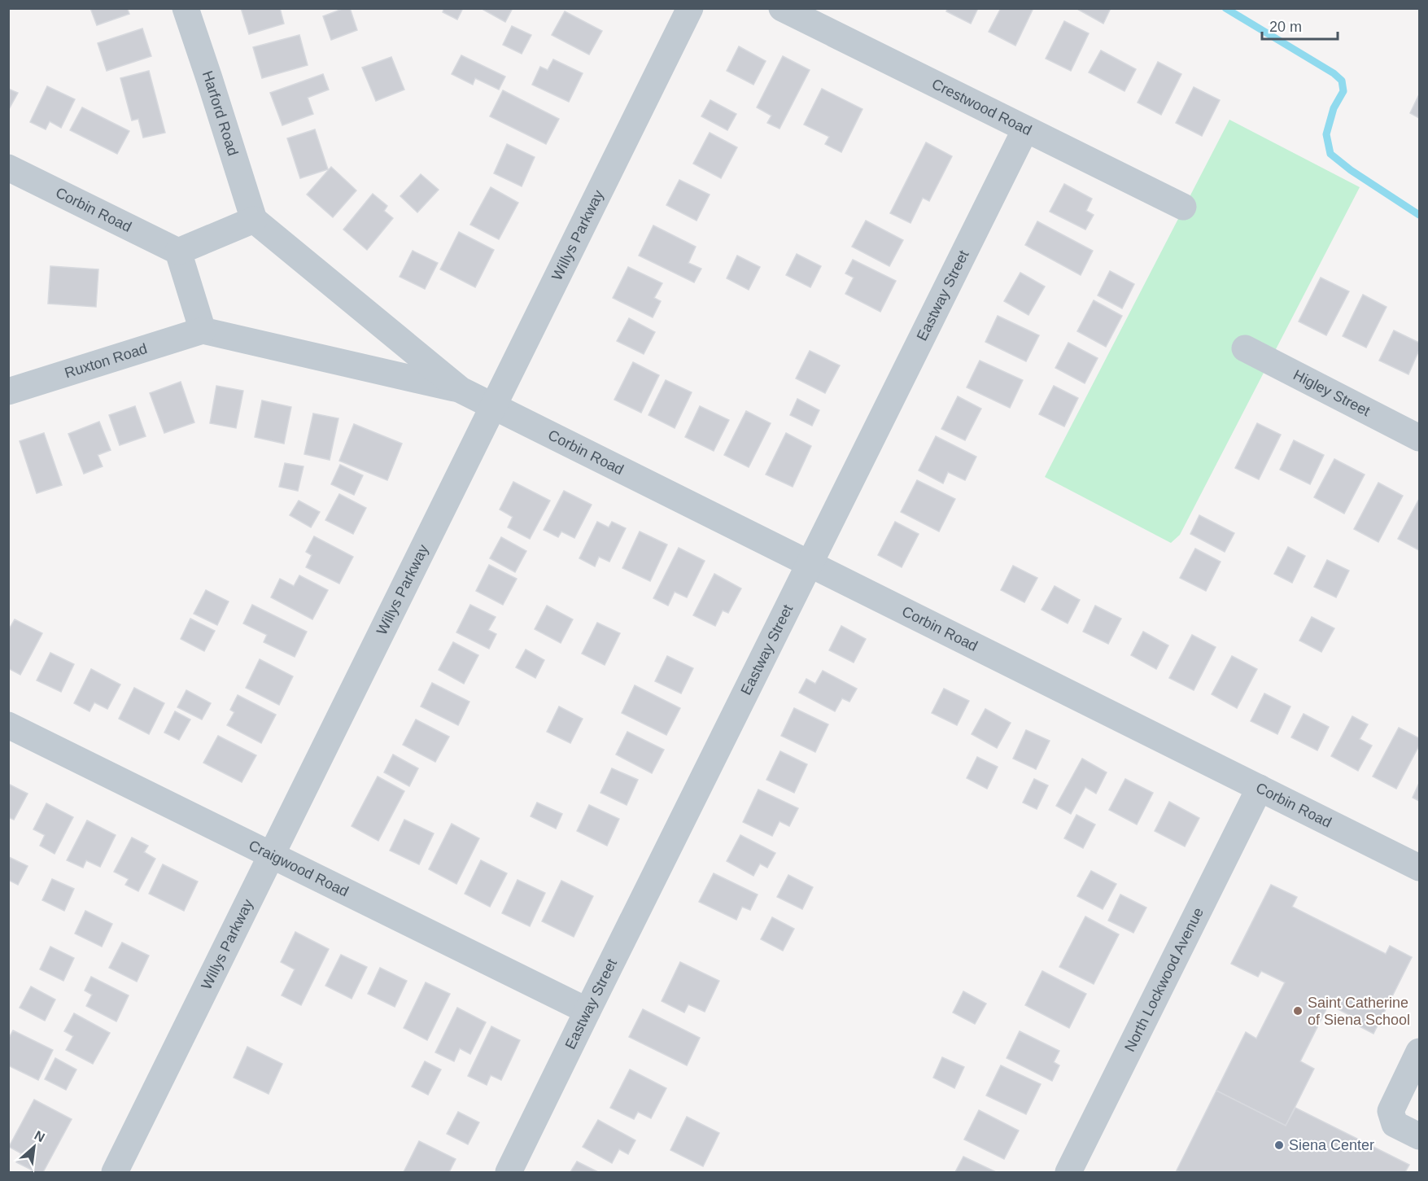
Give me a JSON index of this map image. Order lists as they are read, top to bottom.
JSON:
{
  "streets": {
    "street": [
      "Crestwood Road",
      "Harford Road",
      "Corbin Road",
      "Willys Parkway",
      "Eastway Street",
      "Ruxton Road",
      "Higley Street",
      "Craigwood Road",
      "North Lockwood Avenue"
    ]
  },
  "crossings": [
    ["Crestwood Road", "Eastway Street"],
    ["Harford Road", "Corbin Road"],
    ["Corbin Road", "Willys Parkway"],
    ["Corbin Road", "Eastway Street"],
    ["Corbin Road", "Ruxton Road"],
    ["Corbin Road", "North Lockwood Avenue"],
    ["Willys Parkway", "Craigwood Road"],
    ["Eastway Street", "Craigwood Road"]
  ],
  "places": ["Saint Catherine of Siena School", "Siena Center"],
  "scale_bar": "20 m",
  "north": "top right"
}
